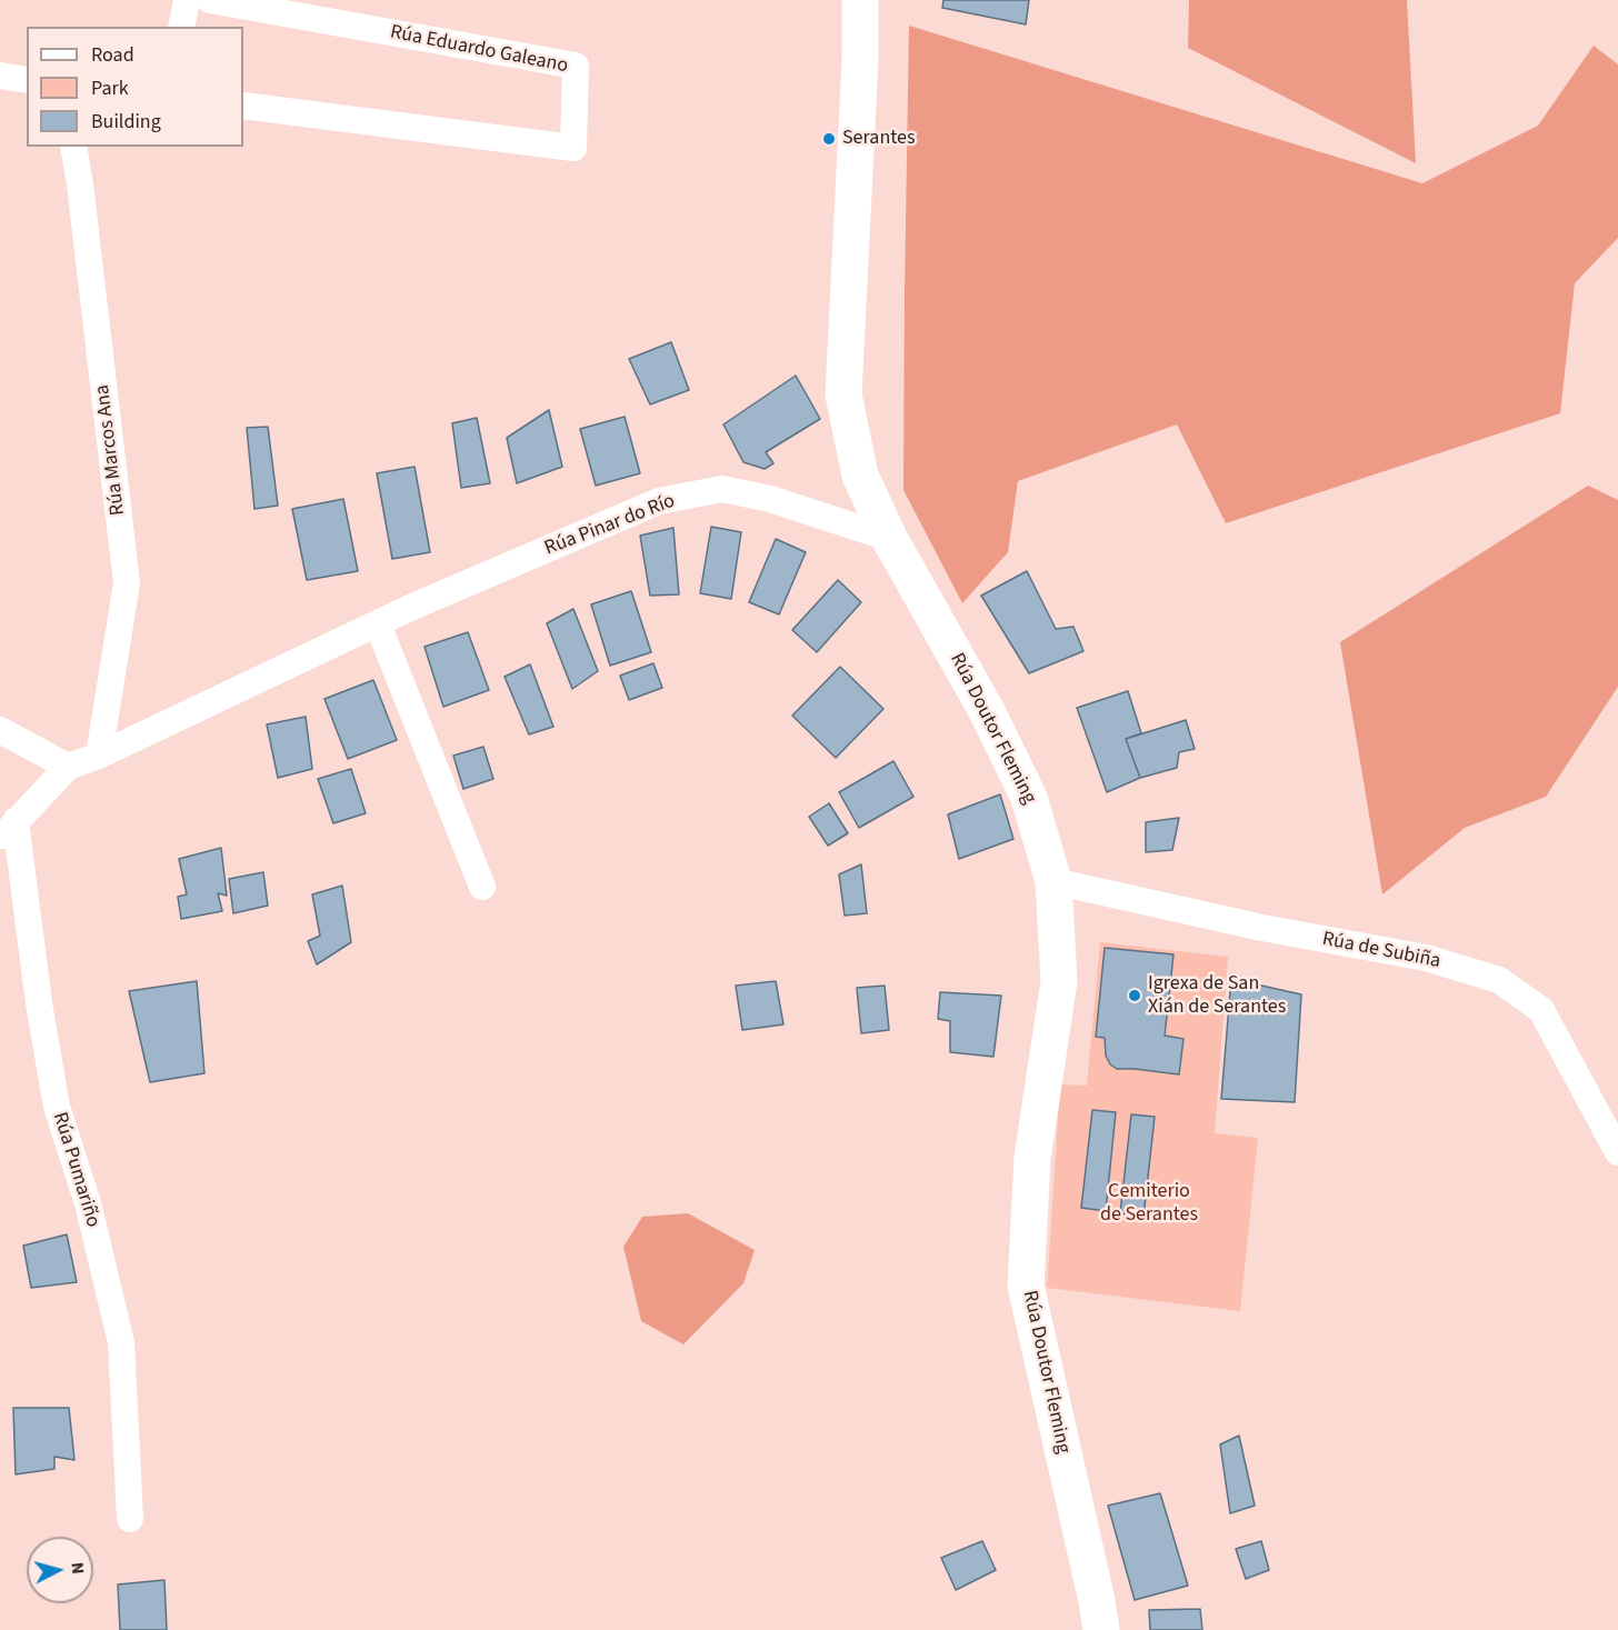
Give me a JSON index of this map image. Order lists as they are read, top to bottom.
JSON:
{
  "streets": {
    "main road": ["Rúa Doutor Fleming"],
    "street": [
      "Rúa Eduardo Galeano",
      "Rúa Marcos Ana",
      "Rúa Pinar do Río",
      "Rúa de Subiña",
      "Rúa Pumariño"
    ]
  },
  "crossings": [
    ["Rúa Marcos Ana", "Rúa Pinar do Río"],
    ["Rúa Pinar do Río", "Rúa Doutor Fleming"],
    ["Rúa Doutor Fleming", "Rúa de Subiña"]
  ],
  "parks": ["Cemiterio de Serantes"],
  "places": ["Serantes", "Igrexa de San Xián de Serantes"],
  "legend": ["Road", "Park", "Building"],
  "north": "right"
}
